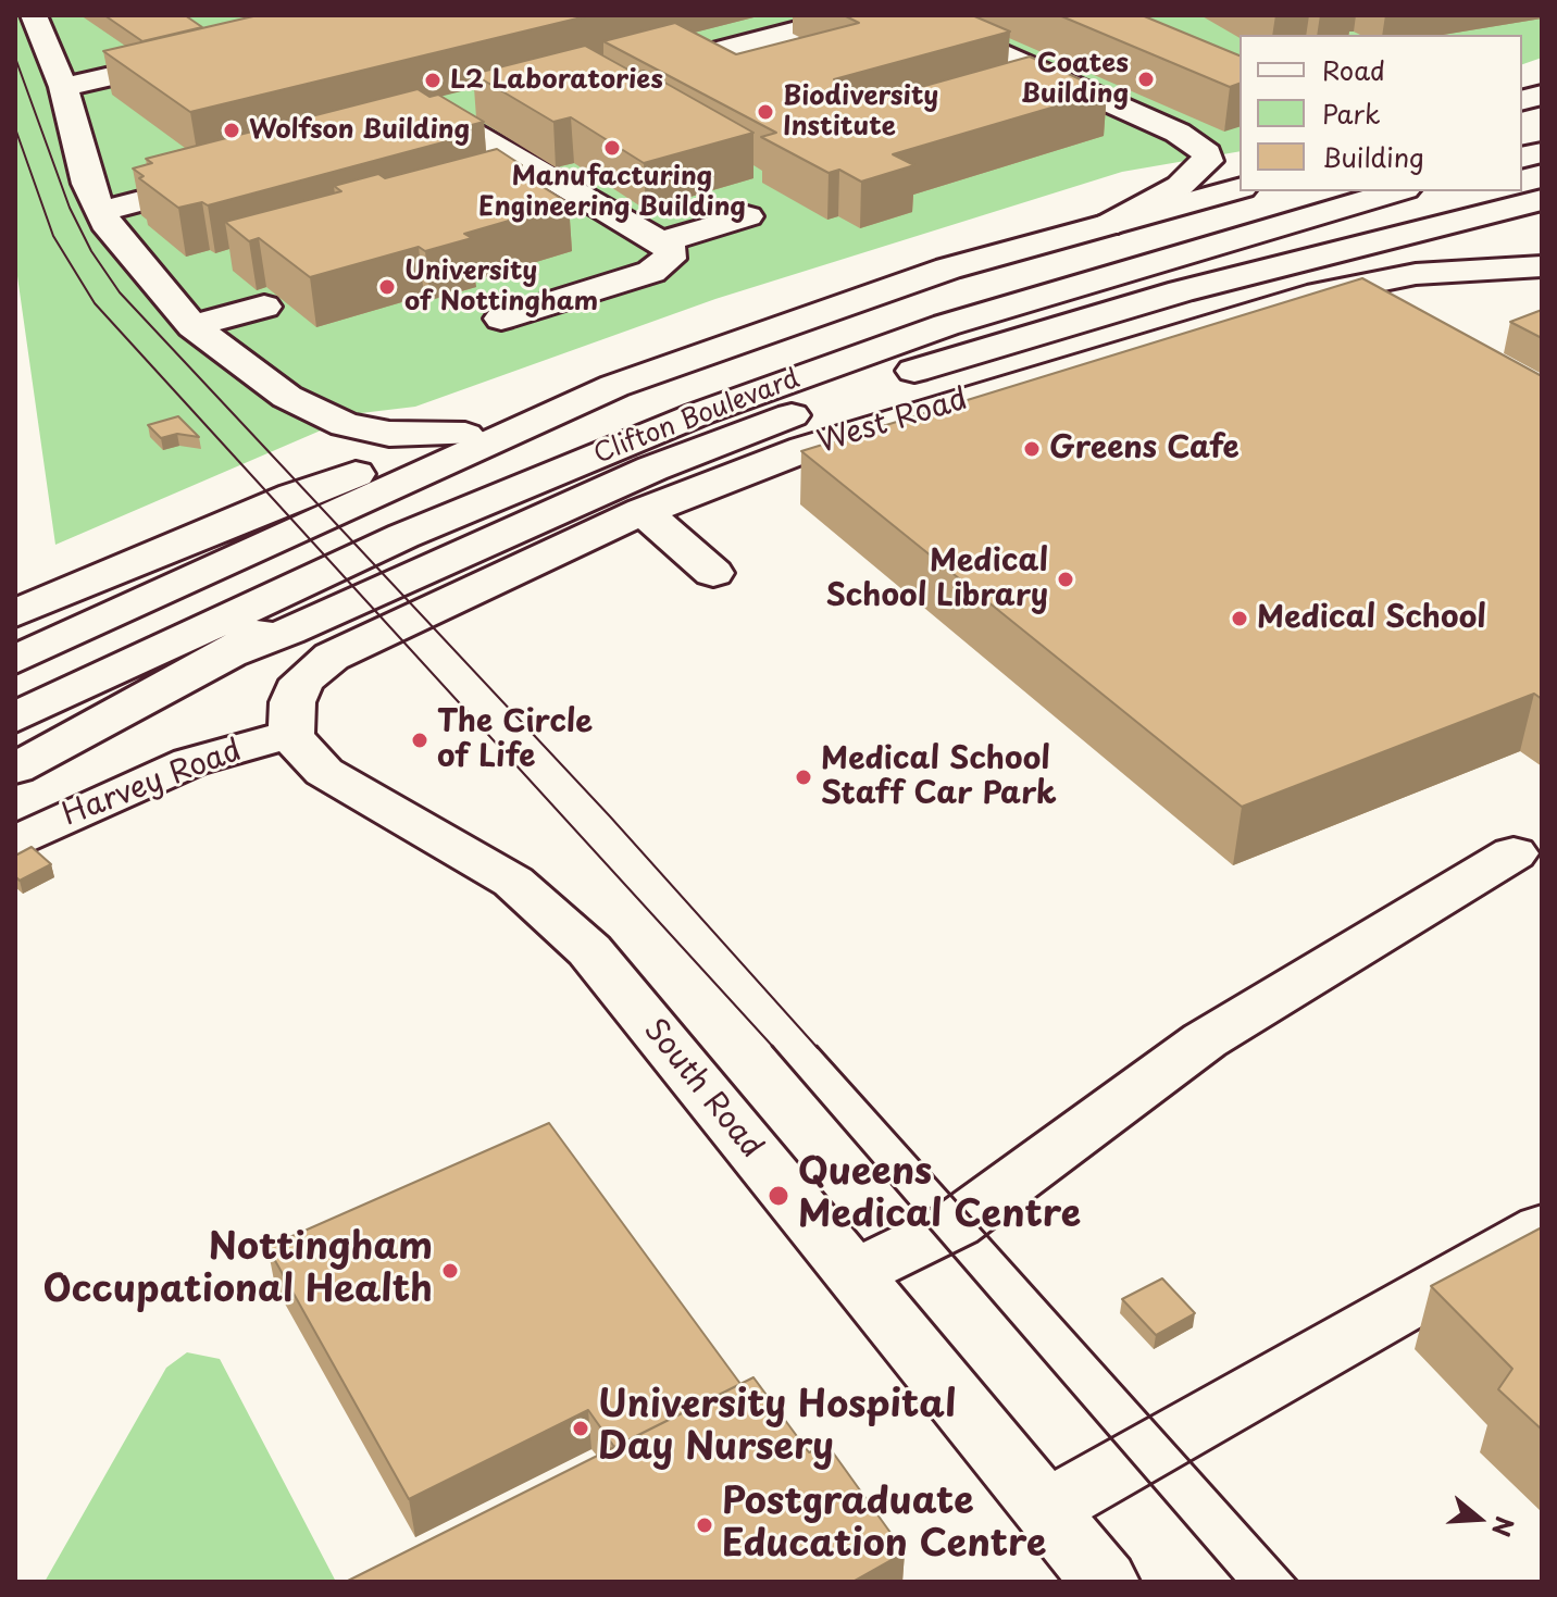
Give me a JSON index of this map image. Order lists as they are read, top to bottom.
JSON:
{
  "streets": {
    "main road": [
      "Clifton Boulevard",
      "West Road",
      "Harvey Road",
      "South Road"
    ]
  },
  "crossings": [
    ["West Road", "Harvey Road"],
    ["West Road", "South Road"],
    ["Harvey Road", "South Road"]
  ],
  "places": [
    "Coates Building",
    "L2 Laboratories",
    "Biodiversity Institute",
    "Wolfson Building",
    "Manufacturing Engineering Building",
    "University of Nottingham",
    "Greens Cafe",
    "Medical School Library",
    "Medical School",
    "The Circle of Life",
    "Medical School Staff Car Park",
    "Queens Medical Centre",
    "Nottingham Occupational Health",
    "University Hospital Day Nursery",
    "Postgraduate Education Centre"
  ],
  "legend": ["Road", "Park", "Building"],
  "north": "right"
}
